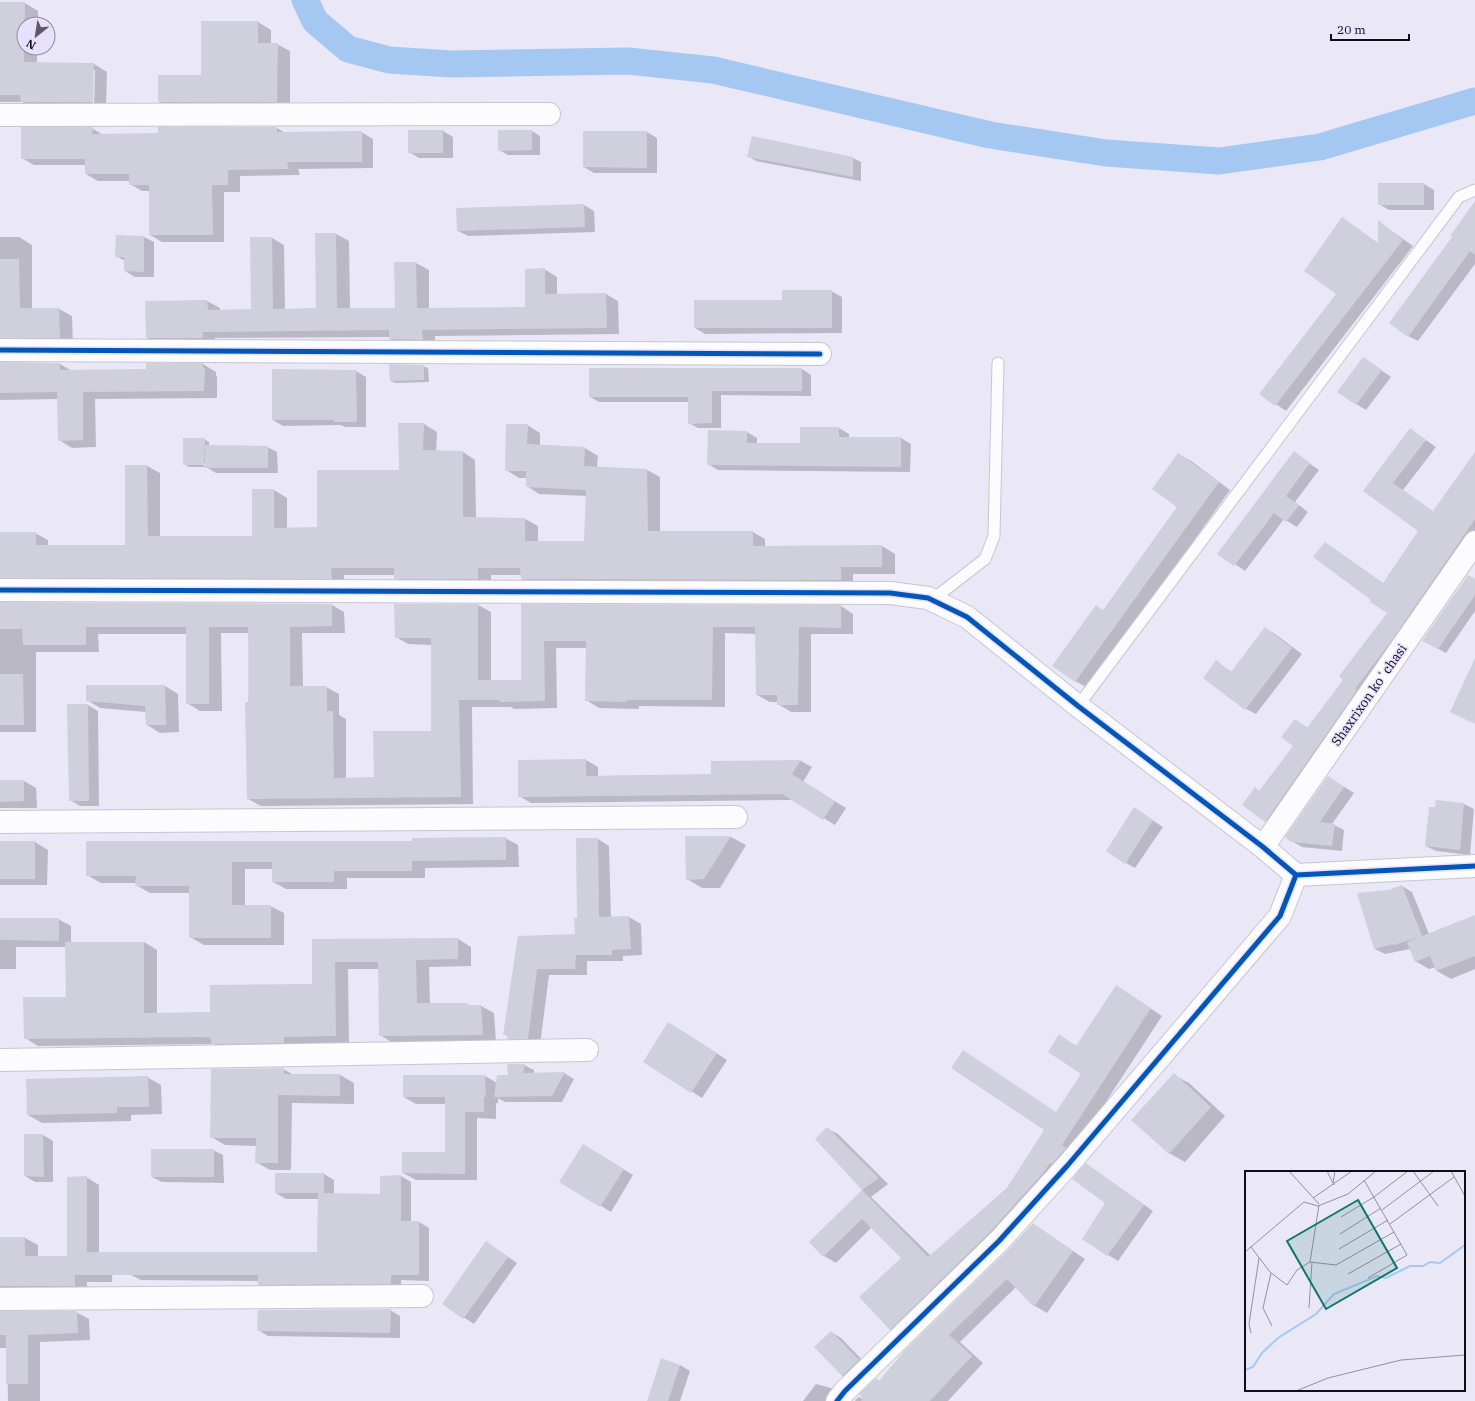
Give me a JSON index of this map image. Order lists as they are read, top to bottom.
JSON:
{
  "streets": {
    "street": ["Shaxrixon koʻchasi"]
  },
  "scale_bar": "20 m",
  "north": "bottom left"
}
